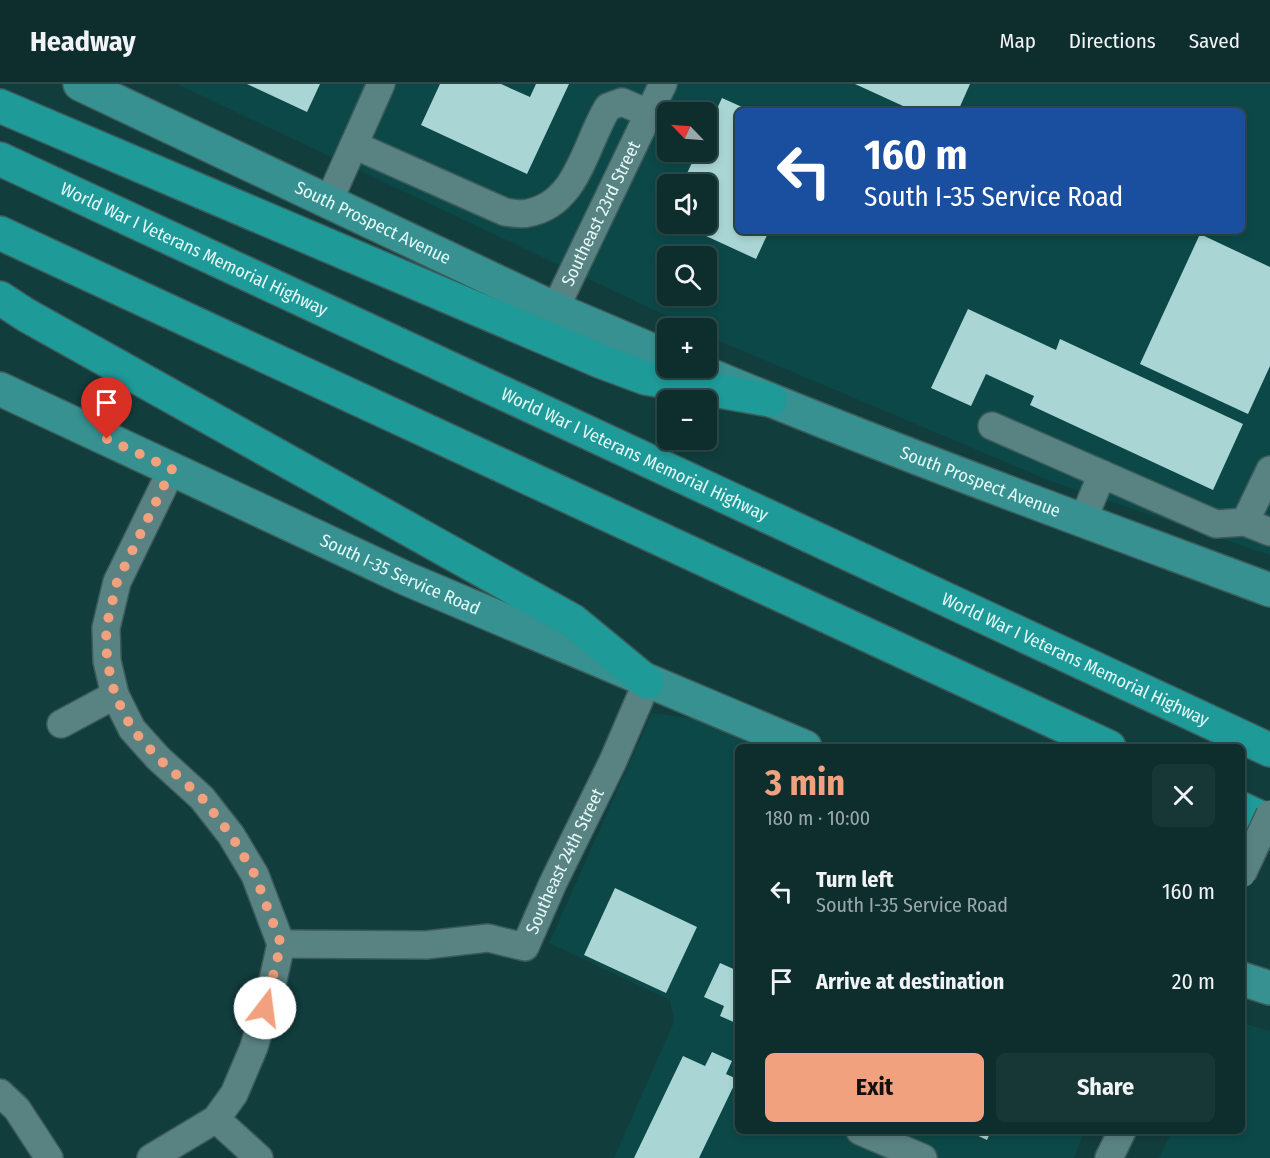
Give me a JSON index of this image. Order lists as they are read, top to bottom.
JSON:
{
  "streets": {
    "highway": ["World War I Veterans Memorial Highway"],
    "main road": ["South Prospect Avenue", "South I-35 Service Road"],
    "street": ["Southeast 23rd Street", "Southeast 24th Street"]
  },
  "crossings": [
    ["Southeast 23rd Street", "South Prospect Avenue"],
    ["South I-35 Service Road", "Southeast 24th Street"]
  ],
  "north": "top left",
  "page": {
    "header": "Headway",
    "nav": ["Map", "Directions", "Saved"],
    "map_buttons": ["+", "−"],
    "turn": ["160 m", "South I-35 Service Road"],
    "heading": ["3 min", "180 m · 10:00"],
    "list": [
      {
        "name": "Turn left",
        "note": "South I-35 Service Road",
        "value": "160 m"
      },
      {
        "name": "Arrive at destination",
        "value": "20 m"
      }
    ],
    "buttons": ["Exit", "Share"]
  }
}
